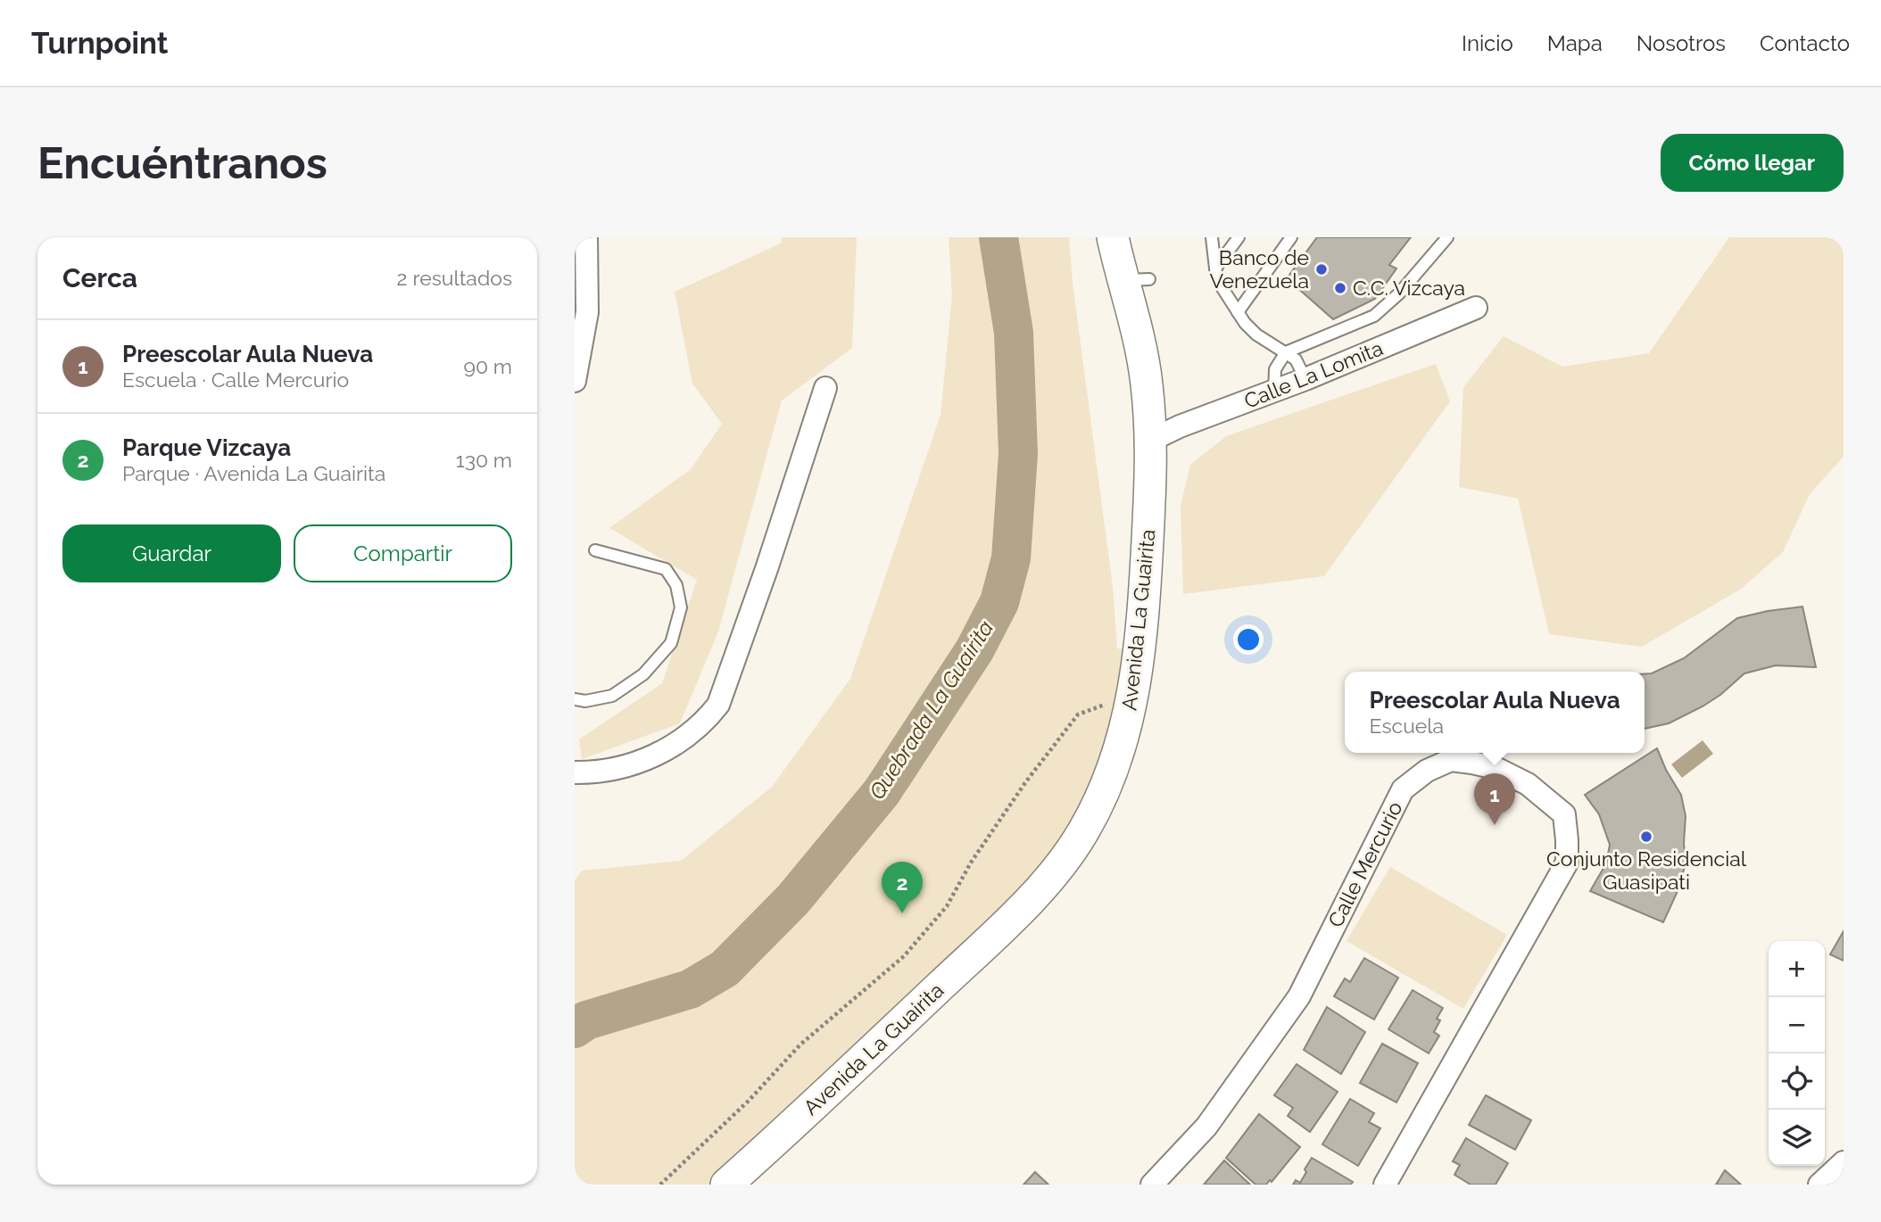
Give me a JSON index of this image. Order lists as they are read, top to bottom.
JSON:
{
  "streets": {
    "street": ["Calle La Lomita", "Avenida La Guairita", "Calle Mercurio"]
  },
  "crossings": [
    ["Calle La Lomita", "Avenida La Guairita"]
  ],
  "water": ["Quebrada La Guairita"],
  "places": ["Banco de Venezuela", "C.C. Vizcaya", "Conjunto Residencial Guasipati"],
  "page": {
    "header": "Turnpoint",
    "nav": [
      "Inicio",
      "Mapa",
      "Nosotros",
      "Contacto"
    ],
    "buttons": [
      "Cómo llegar",
      ["Guardar", "Compartir"]
    ],
    "title": "Encuéntranos",
    "heading": ["Cerca", "2 resultados"],
    "list": [
      {
        "mark": "1",
        "name": "Preescolar Aula Nueva",
        "note": "Escuela · Calle Mercurio",
        "value": "90 m"
      },
      {
        "mark": "2",
        "name": "Parque Vizcaya",
        "note": "Parque · Avenida La Guairita",
        "value": "130 m"
      }
    ],
    "popup": ["Preescolar Aula Nueva", "Escuela"],
    "pins": ["1", "2"],
    "map_buttons": ["+", "−"]
  }
}
